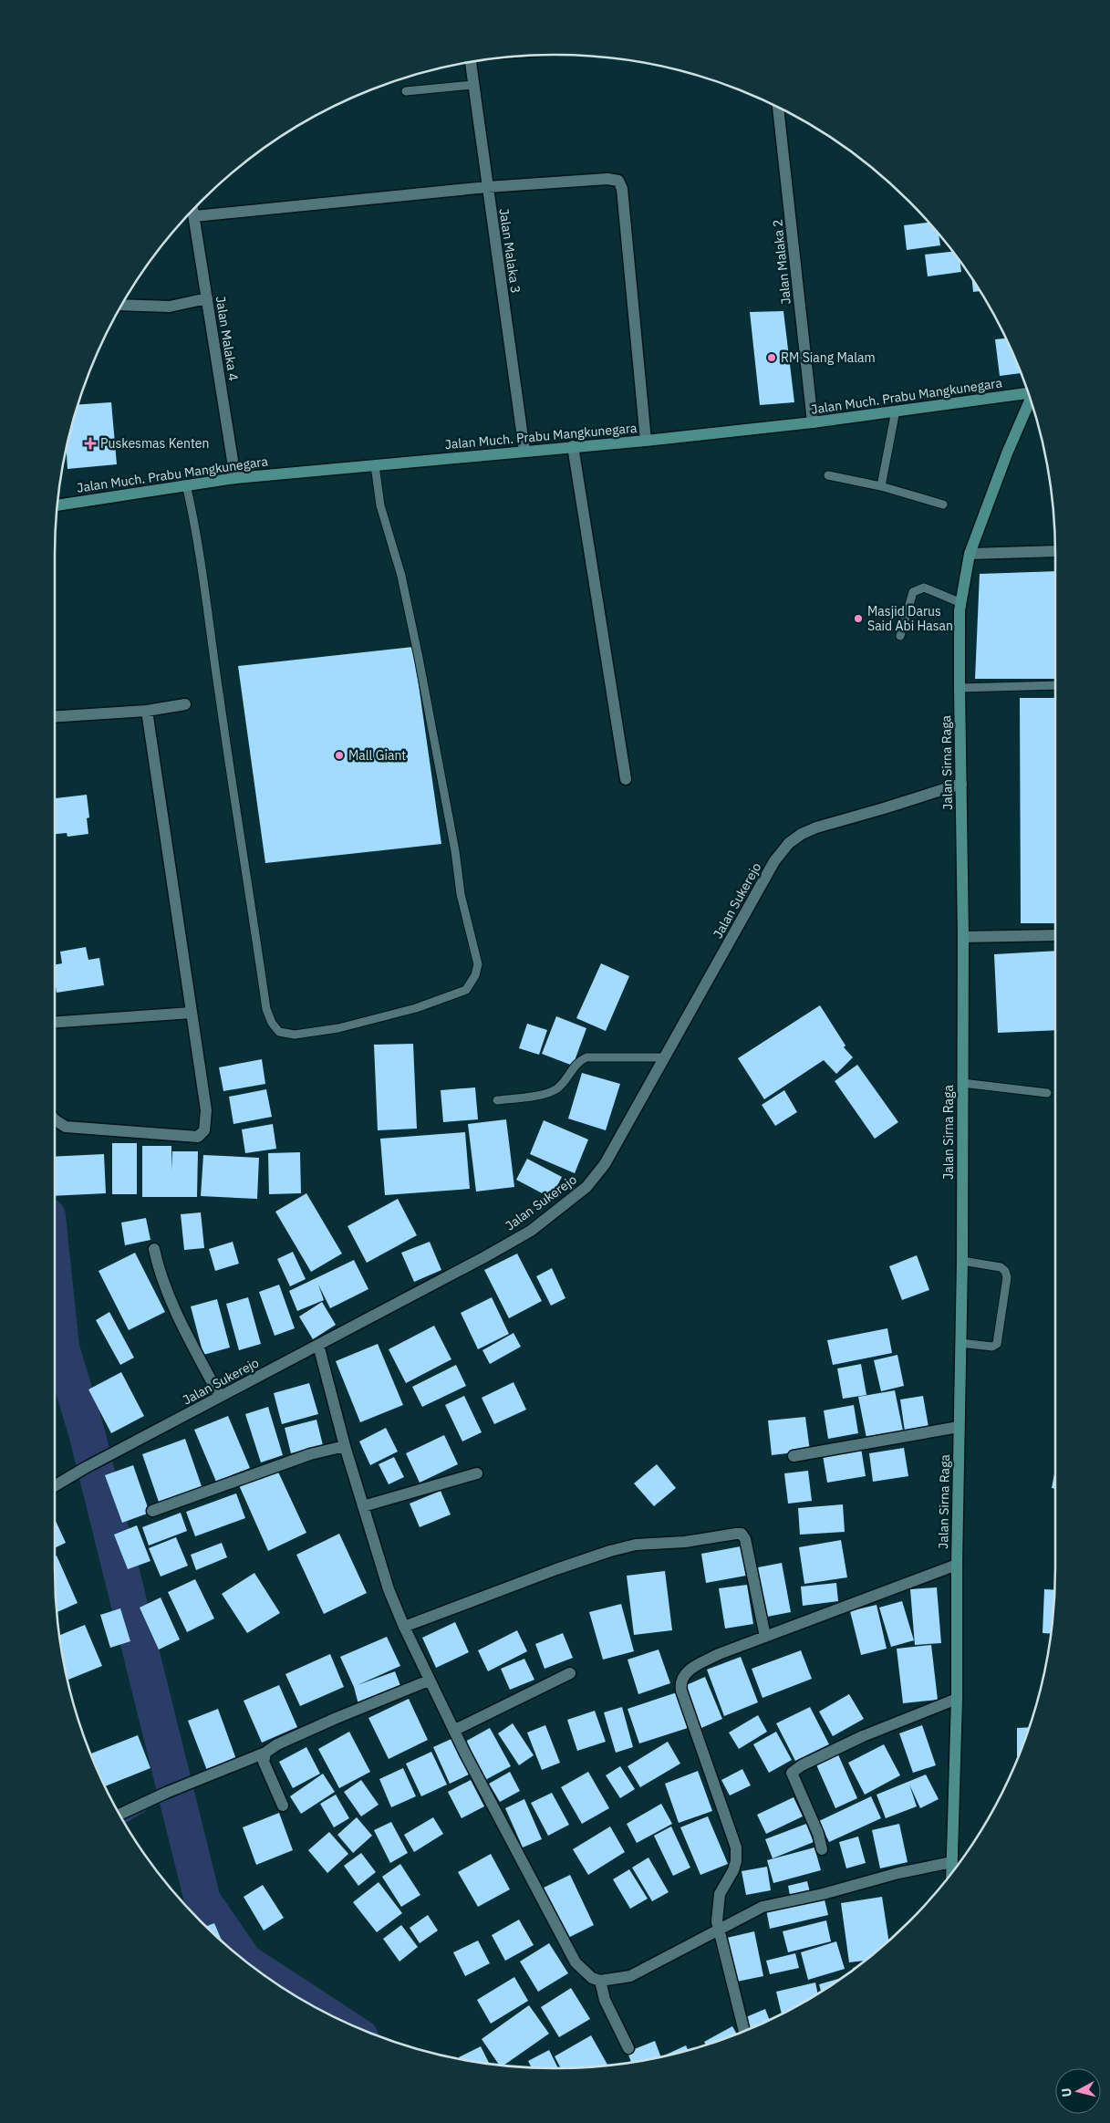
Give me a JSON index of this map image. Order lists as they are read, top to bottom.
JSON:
{
  "streets": {
    "street": [
      "Jalan Malaka 3",
      "Jalan Malaka 2",
      "Jalan Malaka 4",
      "Jalan Much. Prabu Mangkunegara",
      "Jalan Sirna Raga",
      "Jalan Sukerejo"
    ]
  },
  "crossings": [
    ["Jalan Malaka 3", "Jalan Much. Prabu Mangkunegara"],
    ["Jalan Malaka 2", "Jalan Much. Prabu Mangkunegara"],
    ["Jalan Malaka 4", "Jalan Much. Prabu Mangkunegara"],
    ["Jalan Sirna Raga", "Jalan Sukerejo"]
  ],
  "places": {
    "other": ["RM Siang Malam", "Masjid Darus Said Abi Hasan", "Mall Giant"],
    "health": ["Puskesmas Kenten"]
  },
  "north": "left"
}
